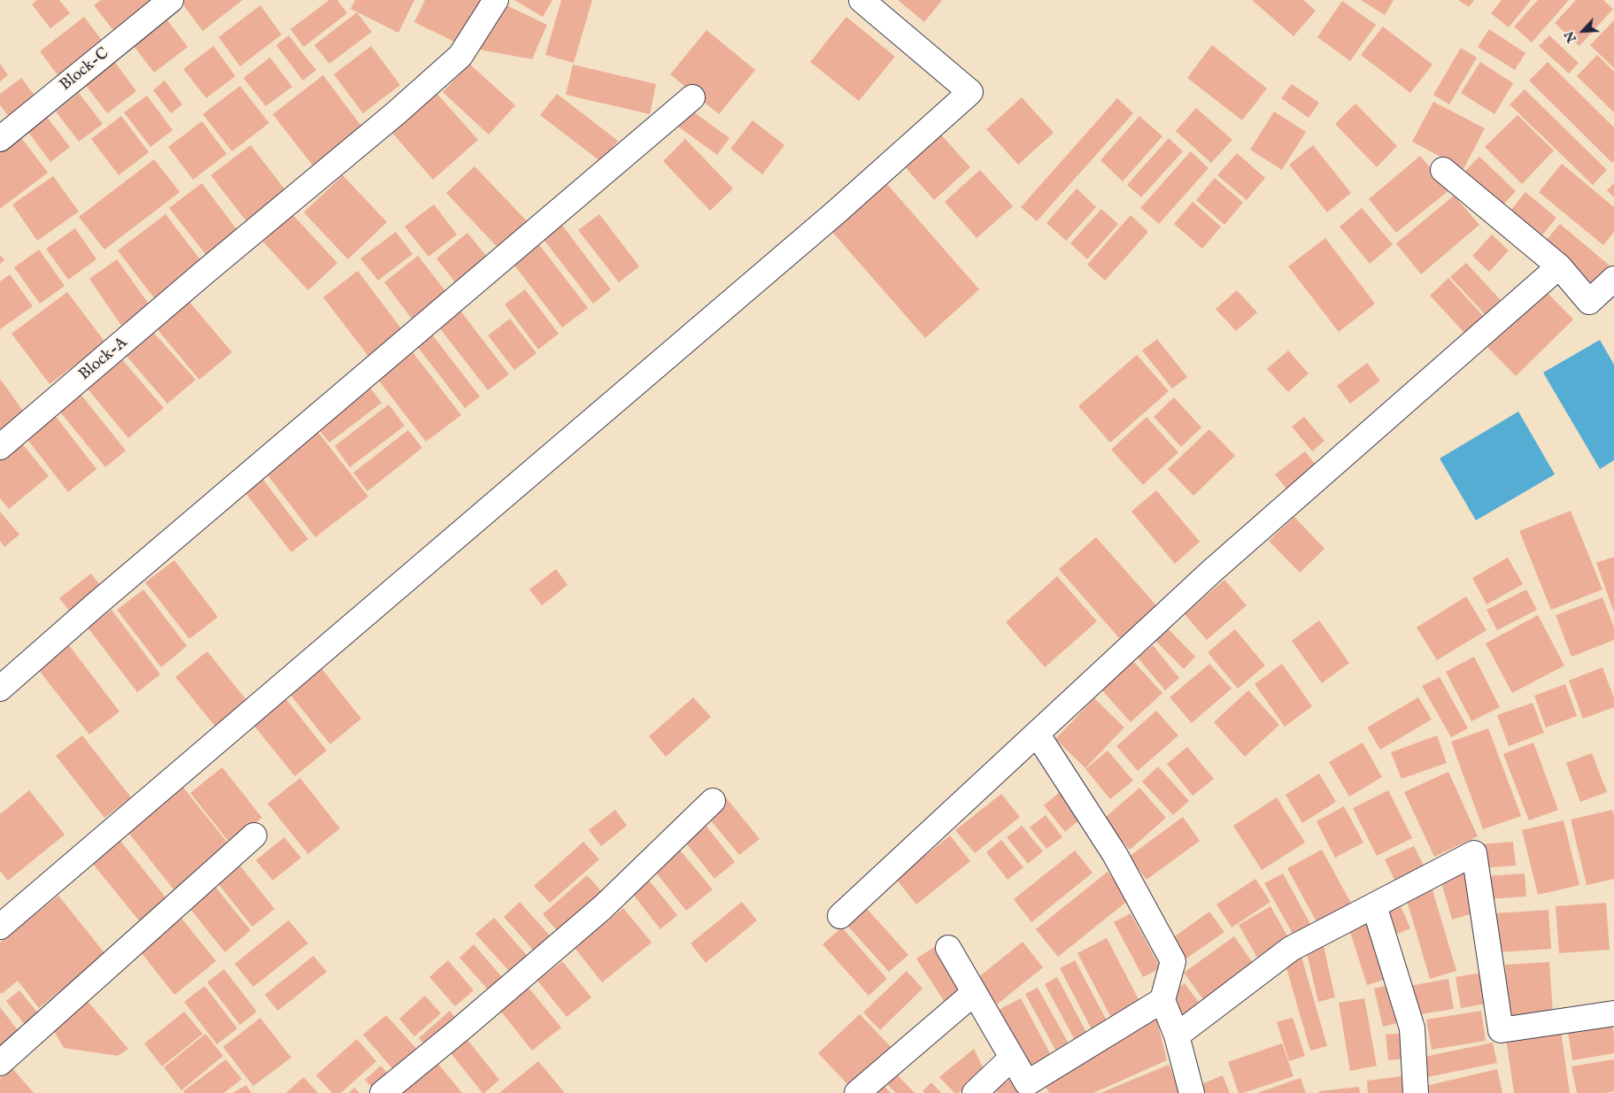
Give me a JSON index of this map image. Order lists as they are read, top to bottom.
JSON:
{
  "streets": {
    "street": ["Block-C", "Block-A"]
  },
  "north": "bottom left"
}
